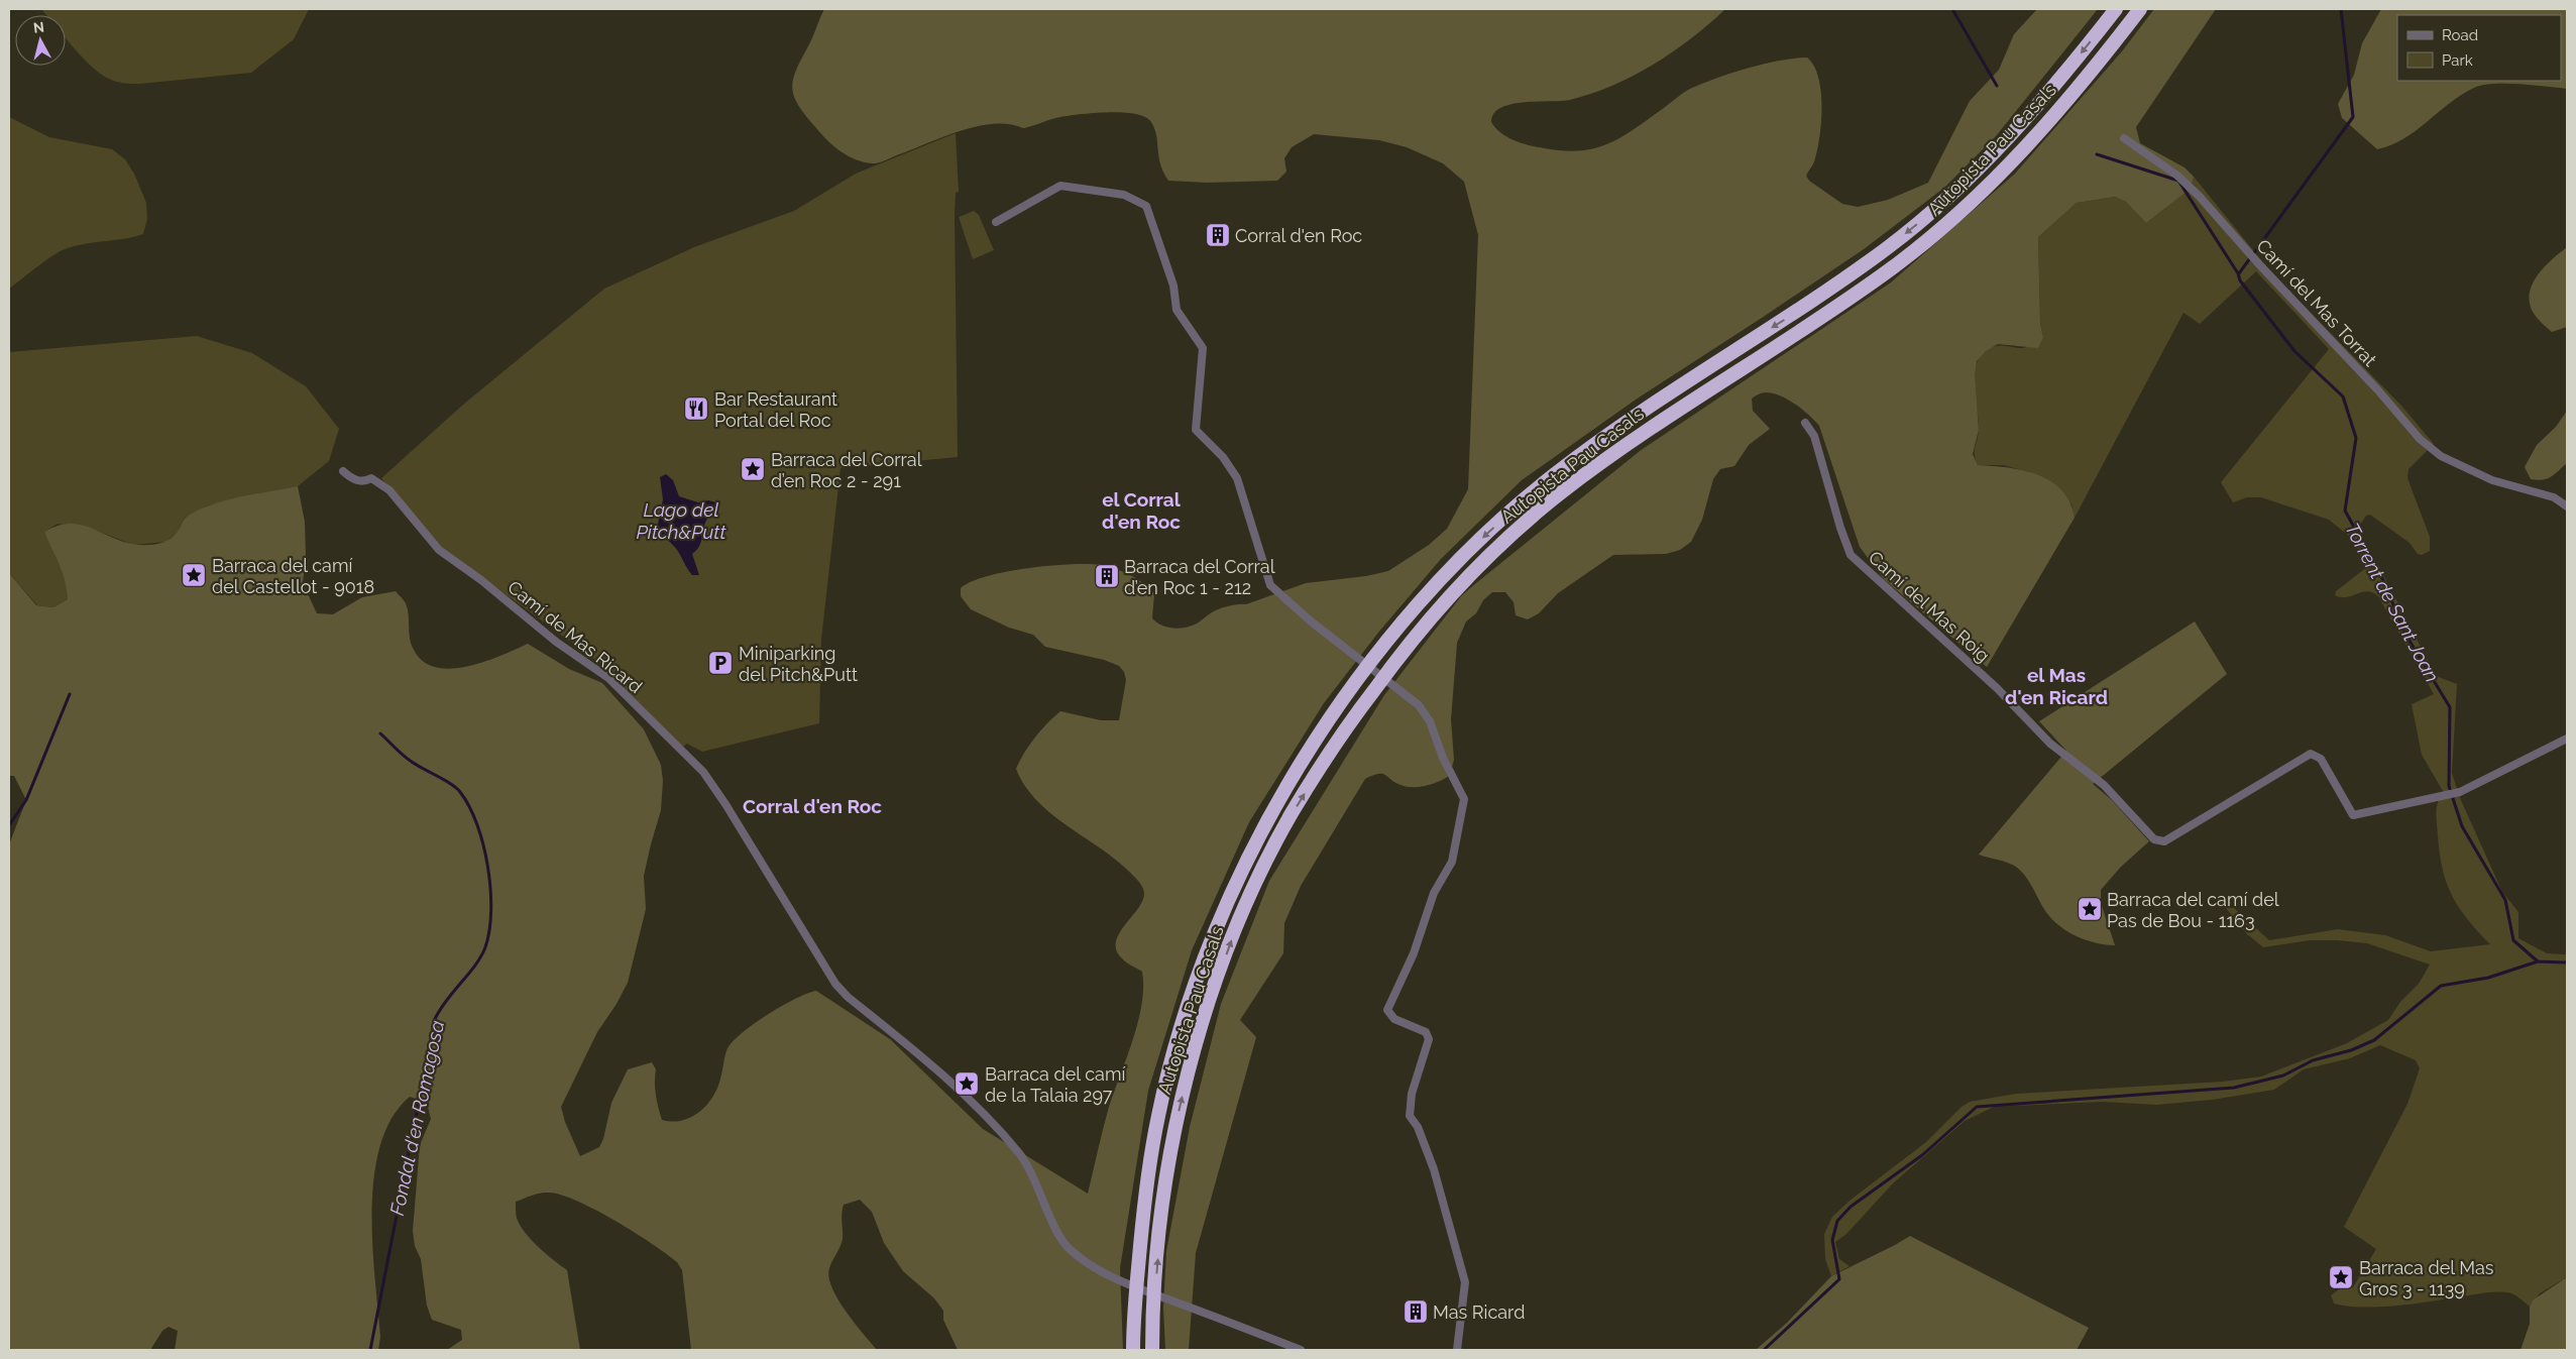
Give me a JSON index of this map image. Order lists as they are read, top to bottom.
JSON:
{
  "streets": {
    "highway": ["Autopista Pau Casals"],
    "street": ["Camí del Mas Torrat", "Camí del Mas Roig", "Camí de Mas Ricard"]
  },
  "districts": ["el Corral d'en Roc", "el Mas d'en Ricard", "Corral d'en Roc"],
  "water": ["Lago del Pitch&Putt", "Torrent de Sant Joan", "Fondal d'en Romagosa"],
  "places": {
    "building": ["Corral d'en Roc", "Barraca del Corral d’en Roc 1 - 212", "Mas Ricard"],
    "restaurant": ["Bar Restaurant Portal del Roc"],
    "place": [
      "Barraca del Corral d’en Roc 2 - 291",
      "Barraca del camí del Castellot - 9018",
      "Barraca del camí del Pas de Bou - 1163",
      "Barraca del camí de la Talaia 297",
      "Barraca del Mas Gros 3 - 1139"
    ],
    "parking": ["Miniparking del Pitch&Putt"]
  },
  "legend": ["Road", "Park"],
  "north": "top"
}
